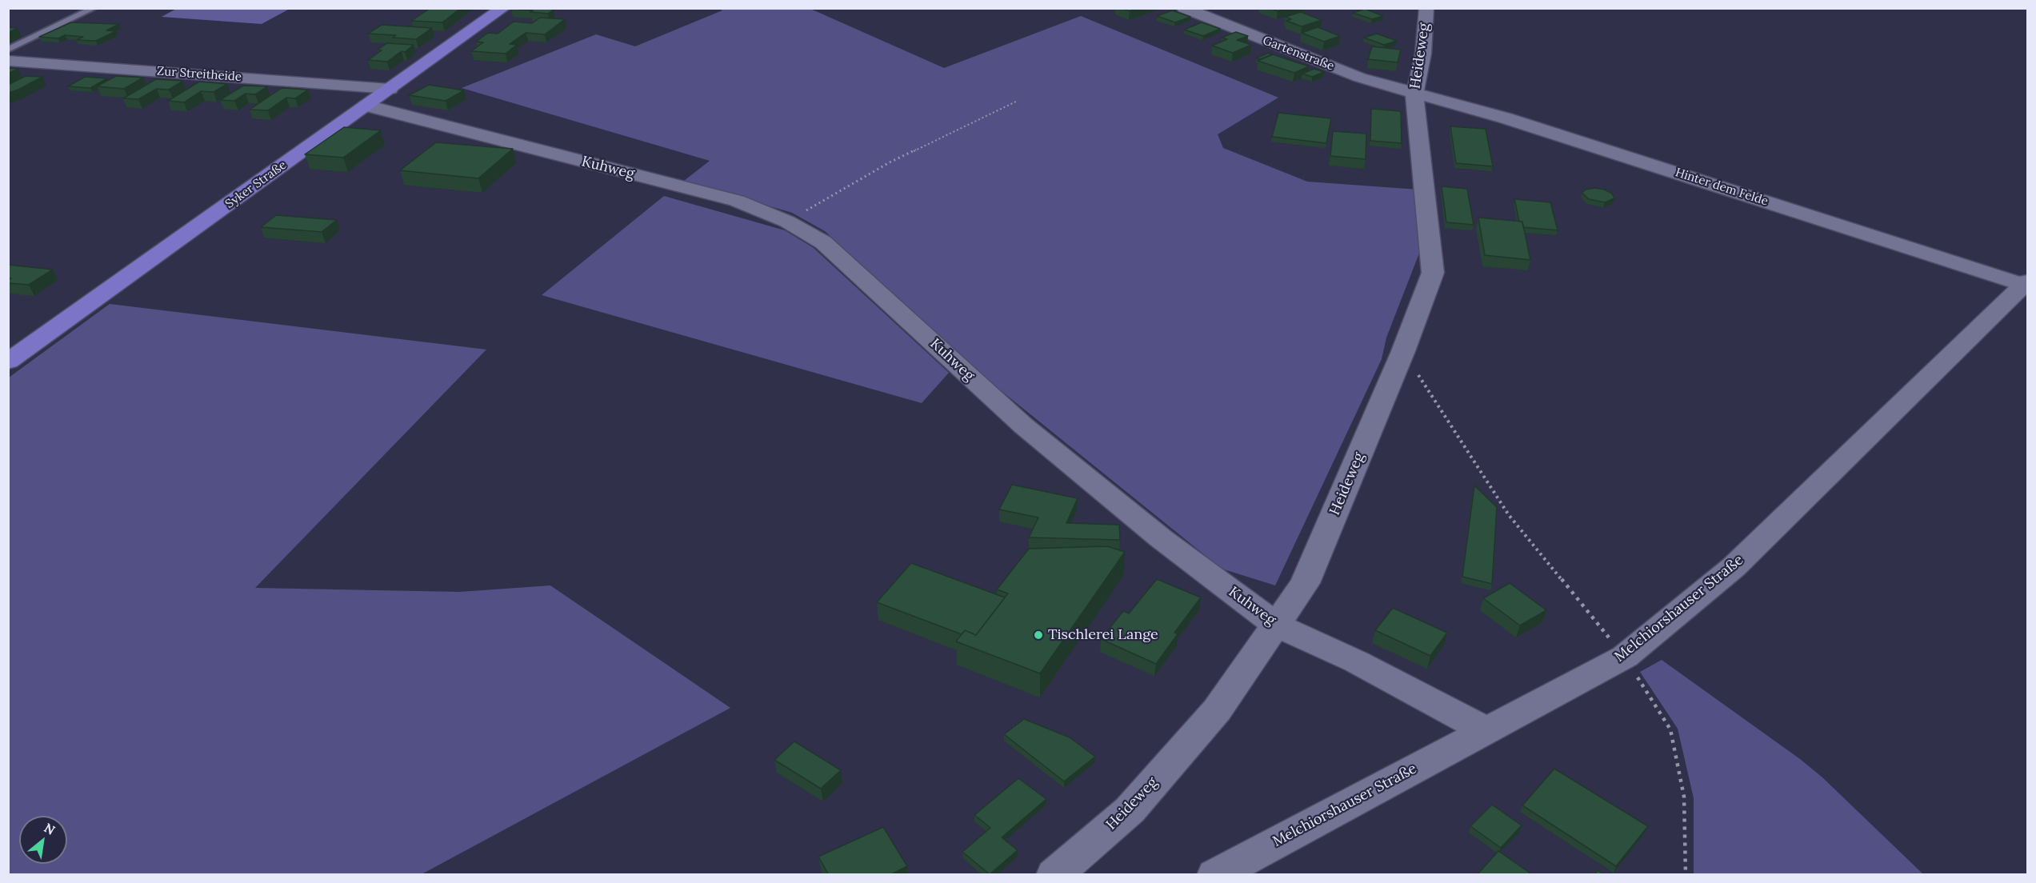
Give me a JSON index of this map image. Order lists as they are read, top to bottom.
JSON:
{
  "streets": {
    "main road": ["Syker Straße"],
    "street": [
      "Gartenstraße",
      "Heideweg",
      "Zur Streitheide",
      "Kuhweg",
      "Hinter dem Felde",
      "Melchiorshauser Straße"
    ]
  },
  "crossings": [
    ["Gartenstraße", "Heideweg"],
    ["Gartenstraße", "Hinter dem Felde"],
    ["Heideweg", "Kuhweg"],
    ["Heideweg", "Hinter dem Felde"],
    ["Zur Streitheide", "Syker Straße"],
    ["Kuhweg", "Syker Straße"],
    ["Kuhweg", "Melchiorshauser Straße"],
    ["Hinter dem Felde", "Melchiorshauser Straße"]
  ],
  "places": ["Tischlerei Lange"],
  "north": "top right"
}
